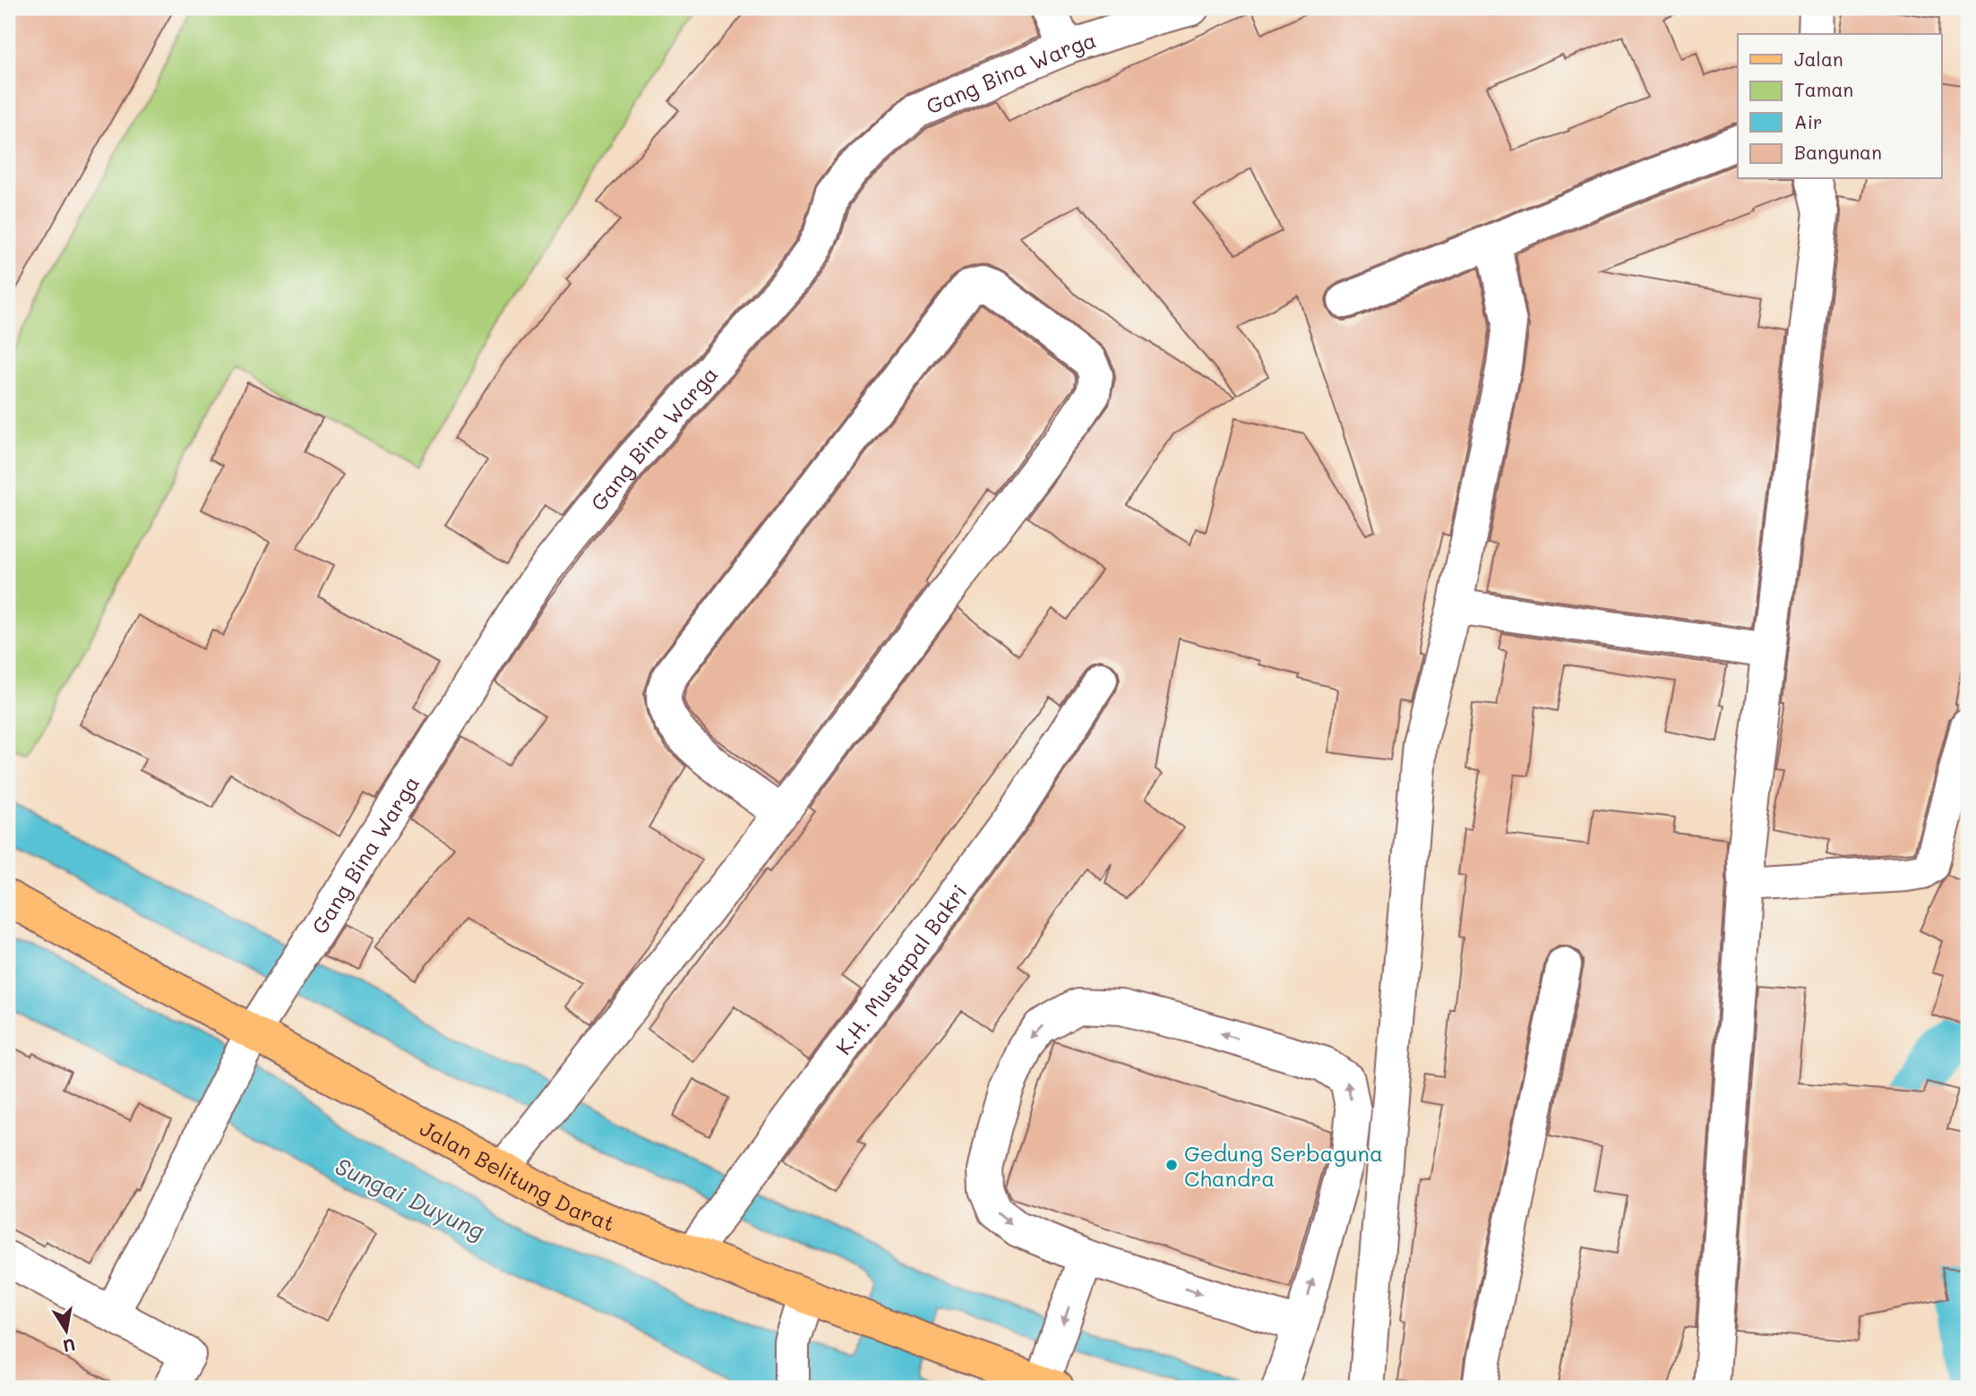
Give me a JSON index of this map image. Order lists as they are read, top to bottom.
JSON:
{
  "streets": {
    "main road": ["Jalan Belitung Darat"],
    "street": ["Gang Bina Warga", "K.H. Mustapal Bakri"]
  },
  "crossings": [
    ["Gang Bina Warga", "Jalan Belitung Darat"],
    ["K.H. Mustapal Bakri", "Jalan Belitung Darat"]
  ],
  "water": ["Sungai Duyung"],
  "places": ["Gedung Serbaguna Chandra"],
  "legend": [
    "Jalan",
    "Taman",
    "Air",
    "Bangunan"
  ],
  "north": "bottom"
}
